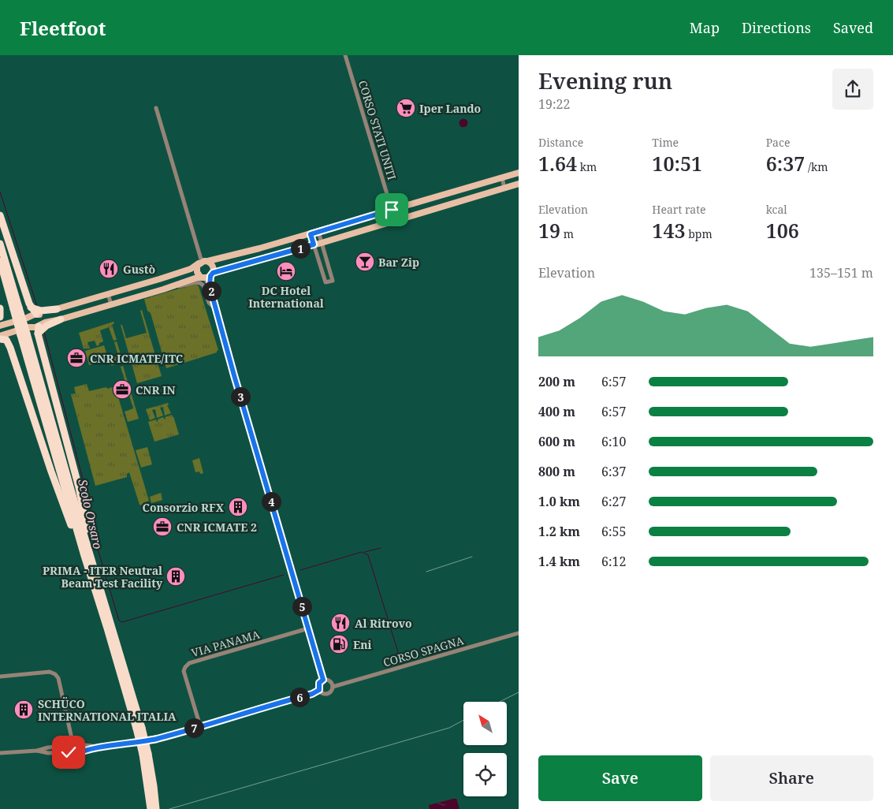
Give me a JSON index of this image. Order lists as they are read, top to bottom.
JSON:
{
  "streets": {
    "street": ["CORSO STATI UNITI", "VIA PANAMA", "CORSO SPAGNA"]
  },
  "crossings": [
    ["VIA PANAMA", "CORSO SPAGNA"]
  ],
  "water": ["Scolo Orsaro"],
  "places": {
    "supermarket": ["Iper Lando"],
    "bar": ["Bar Zip"],
    "restaurant": ["Gustò", "Al Ritrovo"],
    "hotel": ["DC Hotel International"],
    "office": ["CNR ICMATE/ITC", "CNR IN", "CNR ICMATE 2"],
    "building": ["Consorzio RFX", "PRIMA - ITER Neutral Beam Test Facility", "SCHÜCO INTERNATIONAL ITALIA"],
    "fuel station": ["Eni"]
  },
  "north": "top left",
  "page": {
    "header": "Fleetfoot",
    "nav": ["Map", "Directions", "Saved"],
    "heading": ["Evening run", "19:22"],
    "stats": [
      ["Distance", "1.64 km"],
      ["Time", "10:51"],
      ["Pace", "6:37 /km"],
      ["Elevation", "19 m"],
      ["Heart rate", "143 bpm"],
      ["kcal", "106"]
    ],
    "pins": [
      "1",
      "2",
      "3",
      "4",
      "5",
      "6",
      "7"
    ],
    "chart": ["Elevation", "135–151 m"],
    "list": [
      {
        "name": "200 m",
        "note": "6:57"
      },
      {
        "name": "400 m",
        "note": "6:57"
      },
      {
        "name": "600 m",
        "note": "6:10"
      },
      {
        "name": "800 m",
        "note": "6:37"
      },
      {
        "name": "1.0 km",
        "note": "6:27"
      },
      {
        "name": "1.2 km",
        "note": "6:55"
      },
      {
        "name": "1.4 km",
        "note": "6:12"
      }
    ],
    "buttons": ["Save", "Share"]
  }
}
